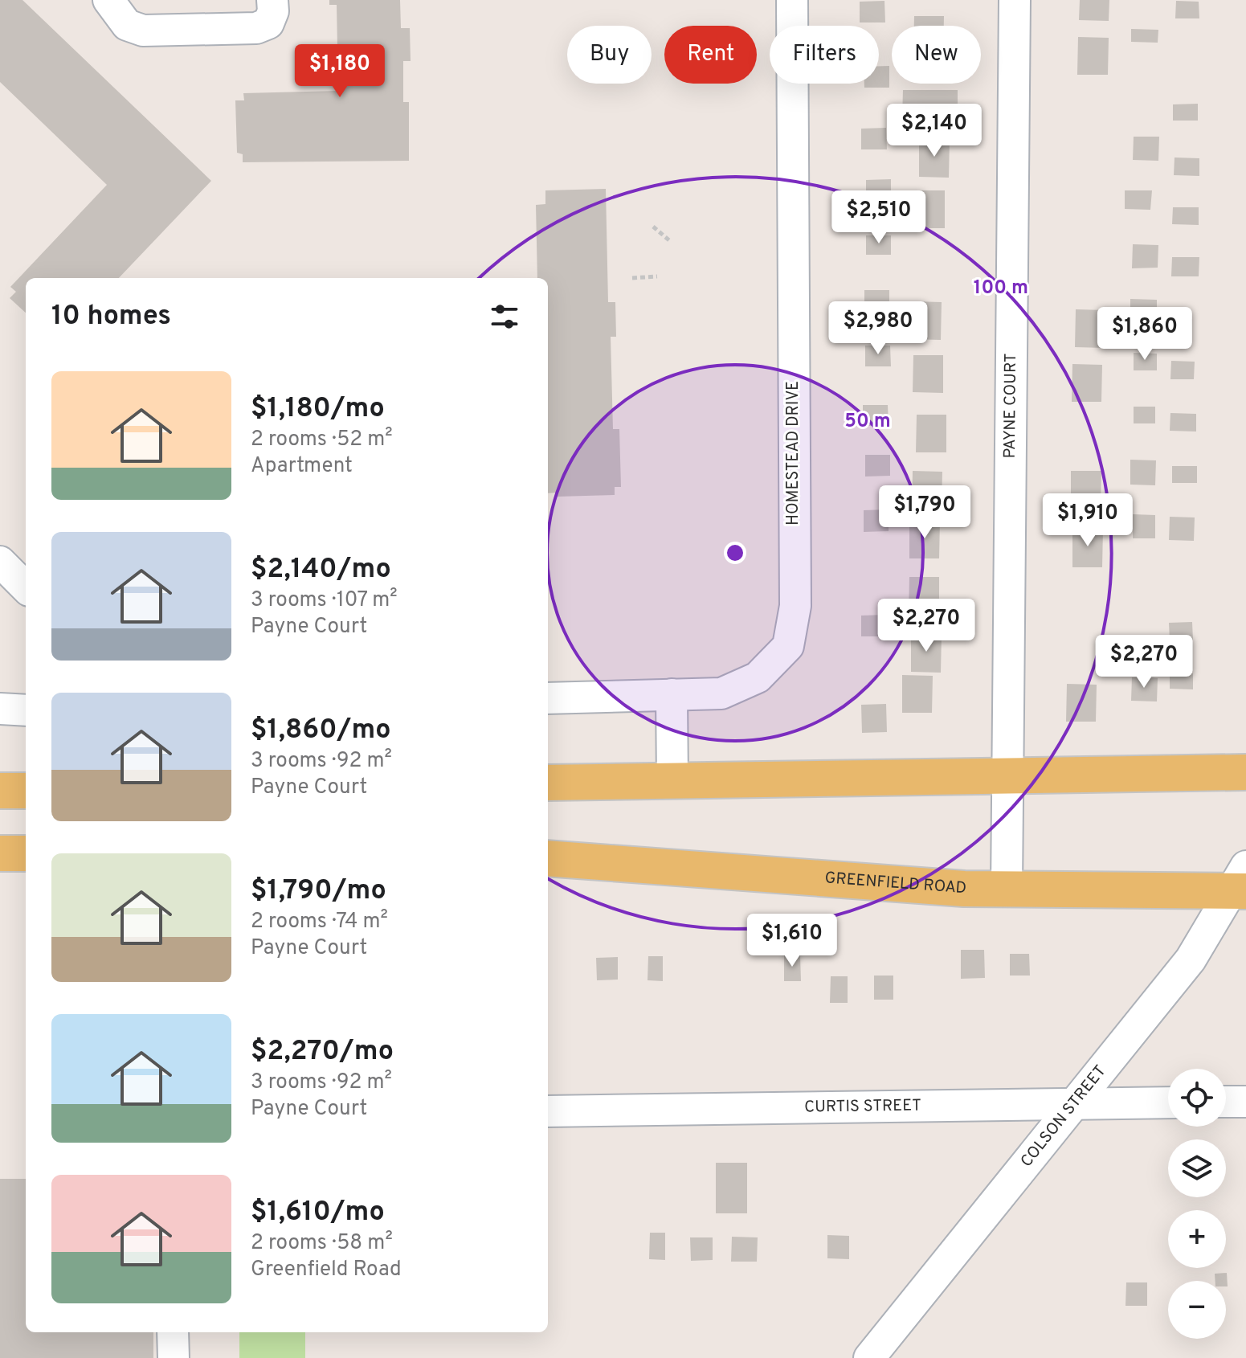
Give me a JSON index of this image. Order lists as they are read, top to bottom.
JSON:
{
  "streets": {
    "main road": ["GREENFIELD ROAD"],
    "street": [
      "PAYNE COURT",
      "HOMESTEAD DRIVE",
      "CURTIS STREET",
      "COLSON STREET"
    ]
  },
  "crossings": [
    ["PAYNE COURT", "GREENFIELD ROAD"],
    ["GREENFIELD ROAD", "COLSON STREET"],
    ["CURTIS STREET", "COLSON STREET"]
  ],
  "page": {
    "chip": [
      "Buy",
      "Rent",
      "Filters",
      "New"
    ],
    "price": [
      "$1,180",
      "$2,140",
      "$2,510",
      "$2,980",
      "$1,860",
      "$1,790",
      "$1,910",
      "$2,270",
      "$2,270",
      "$1,610"
    ],
    "heading": "10 homes",
    "list": [
      {
        "name": "$1,180/mo",
        "note": "2 rooms · 52 m² · Apartment"
      },
      {
        "name": "$2,140/mo",
        "note": "3 rooms · 107 m² · Payne Court"
      },
      {
        "name": "$1,860/mo",
        "note": "3 rooms · 92 m² · Payne Court"
      },
      {
        "name": "$1,790/mo",
        "note": "2 rooms · 74 m² · Payne Court"
      },
      {
        "name": "$2,270/mo",
        "note": "3 rooms · 92 m² · Payne Court"
      },
      {
        "name": "$1,610/mo",
        "note": "2 rooms · 58 m² · Greenfield Road"
      }
    ],
    "map_buttons": ["+", "−"]
  },
  "rings": ["100 m", "50 m"]
}
